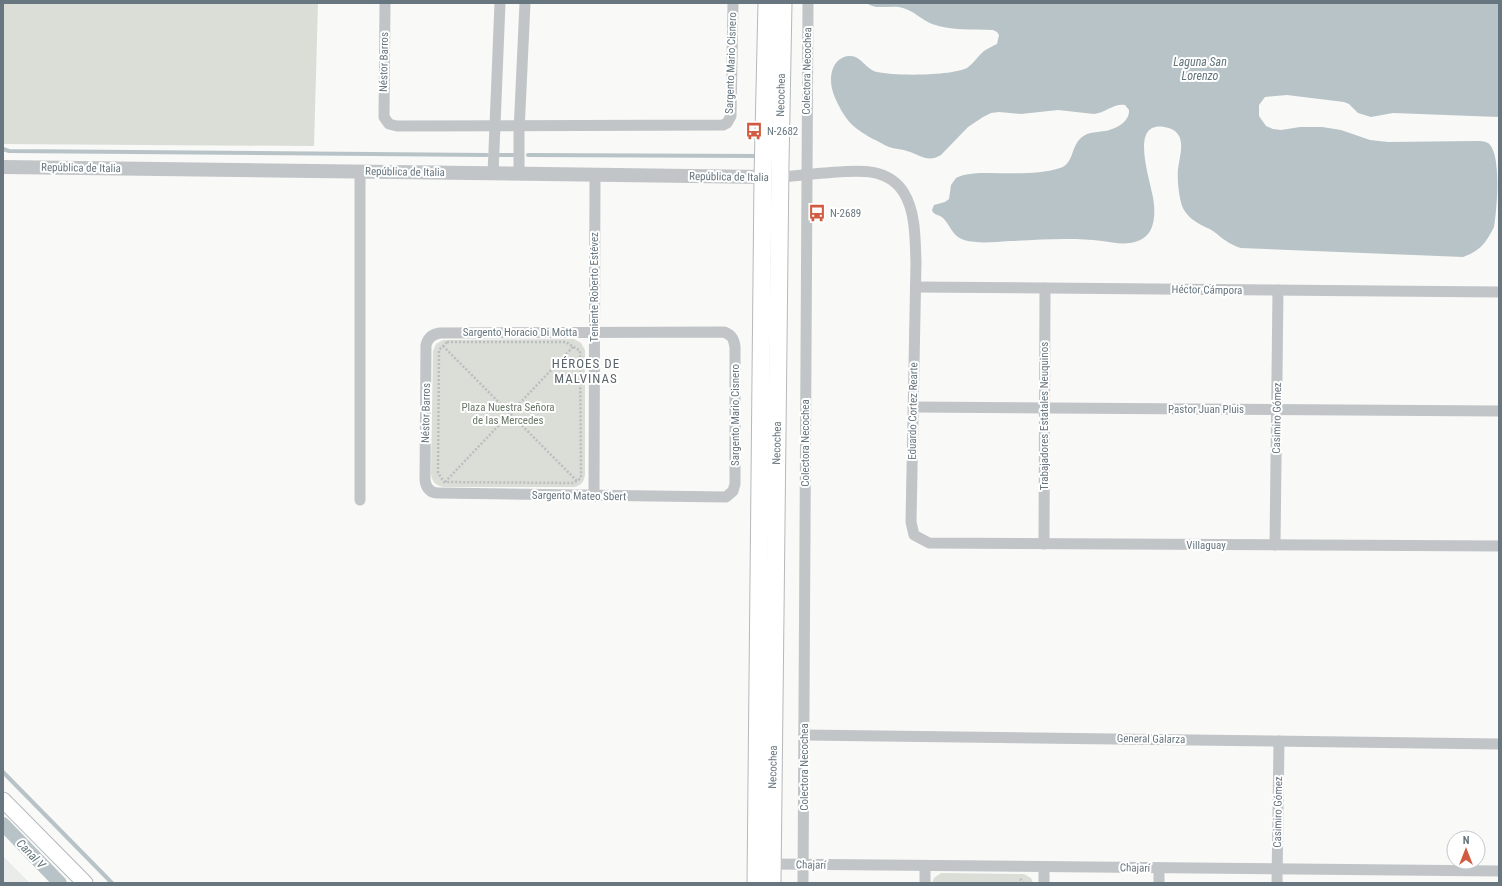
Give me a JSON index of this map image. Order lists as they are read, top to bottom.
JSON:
{
  "streets": {
    "main road": ["Necochea"],
    "street": [
      "Néstor Barros",
      "Sargento Mario Cisnero",
      "Colectora Necochea",
      "República de Italia",
      "Teniente Roberto Estévez",
      "Héctor Cámpora",
      "Sargento Horacio Di Motta",
      "Pastor Juan Pluis",
      "Eduardo Cortez Rearte",
      "Trabajadores Estatales Neuquinos",
      "Casimiro Gómez",
      "Sargento Mateo Sbert",
      "Villaguay",
      "General Galarza",
      "Chajarí"
    ]
  },
  "crossings": [
    ["Néstor Barros", "Sargento Horacio Di Motta"],
    ["Néstor Barros", "Sargento Mateo Sbert"],
    ["Sargento Mario Cisnero", "Sargento Horacio Di Motta"],
    ["Sargento Mario Cisnero", "Sargento Mateo Sbert"],
    ["Colectora Necochea", "República de Italia"],
    ["Colectora Necochea", "General Galarza"],
    ["Colectora Necochea", "Chajarí"],
    ["Necochea", "República de Italia"],
    ["Necochea", "Chajarí"],
    ["República de Italia", "Teniente Roberto Estévez"],
    ["República de Italia", "Héctor Cámpora"],
    ["República de Italia", "Eduardo Cortez Rearte"],
    ["Teniente Roberto Estévez", "Sargento Horacio Di Motta"],
    ["Teniente Roberto Estévez", "Sargento Mateo Sbert"],
    ["Héctor Cámpora", "Eduardo Cortez Rearte"],
    ["Héctor Cámpora", "Trabajadores Estatales Neuquinos"],
    ["Héctor Cámpora", "Casimiro Gómez"],
    ["Pastor Juan Pluis", "Eduardo Cortez Rearte"],
    ["Pastor Juan Pluis", "Trabajadores Estatales Neuquinos"],
    ["Pastor Juan Pluis", "Casimiro Gómez"],
    ["Eduardo Cortez Rearte", "Villaguay"],
    ["Trabajadores Estatales Neuquinos", "Villaguay"],
    ["Casimiro Gómez", "Villaguay"],
    ["Casimiro Gómez", "General Galarza"],
    ["Casimiro Gómez", "Chajarí"]
  ],
  "districts": ["HÉROES DE MALVINAS"],
  "water": ["Laguna San Lorenzo", "Canal V"],
  "parks": ["Plaza Nuestra Señora de las Mercedes"],
  "places": {
    "bus stop": ["N-2682", "N-2689"]
  },
  "north": "top"
}
